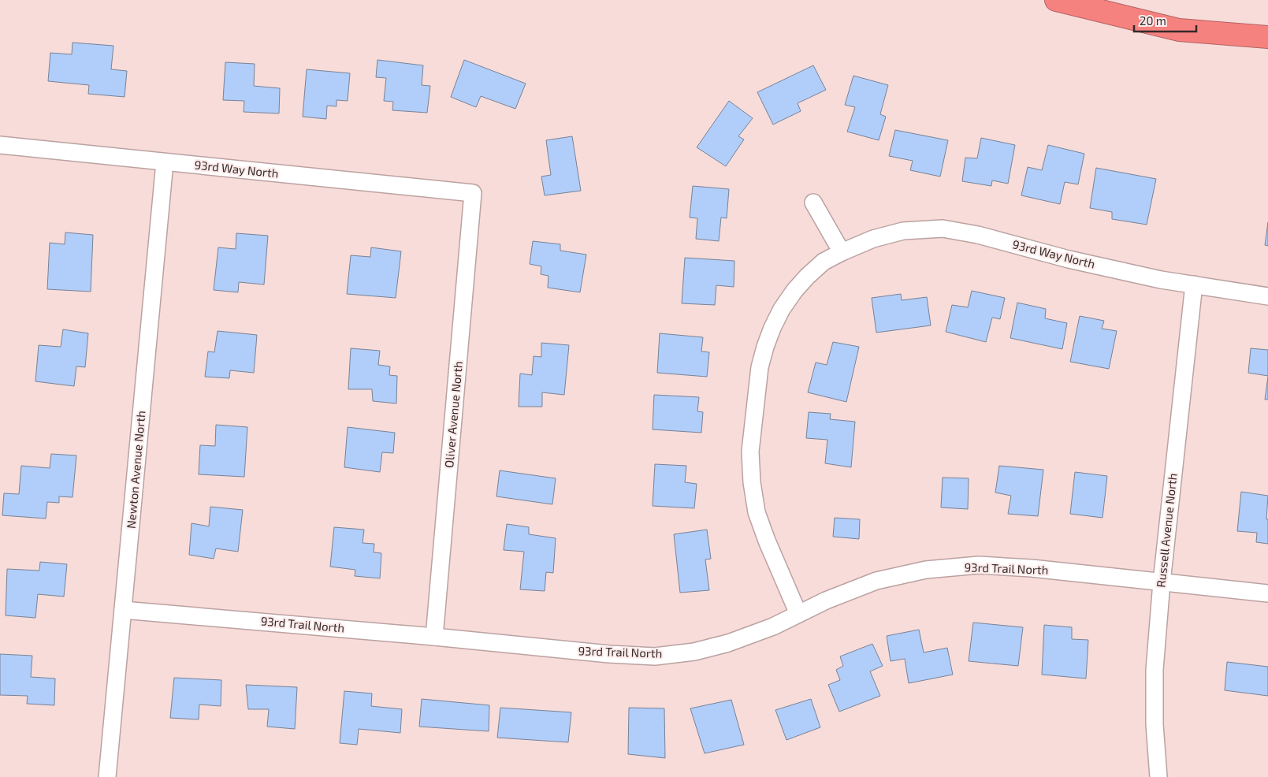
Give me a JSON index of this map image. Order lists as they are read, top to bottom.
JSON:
{
  "streets": {
    "street": [
      "93rd Way North",
      "Oliver Avenue North",
      "Newton Avenue North",
      "Russell Avenue North",
      "93rd Trail North"
    ]
  },
  "crossings": [
    ["93rd Way North", "Oliver Avenue North"],
    ["93rd Way North", "Newton Avenue North"],
    ["93rd Way North", "Russell Avenue North"],
    ["93rd Way North", "93rd Trail North"],
    ["Oliver Avenue North", "93rd Trail North"],
    ["Newton Avenue North", "93rd Trail North"],
    ["Russell Avenue North", "93rd Trail North"]
  ],
  "scale_bar": "20 m"
}
